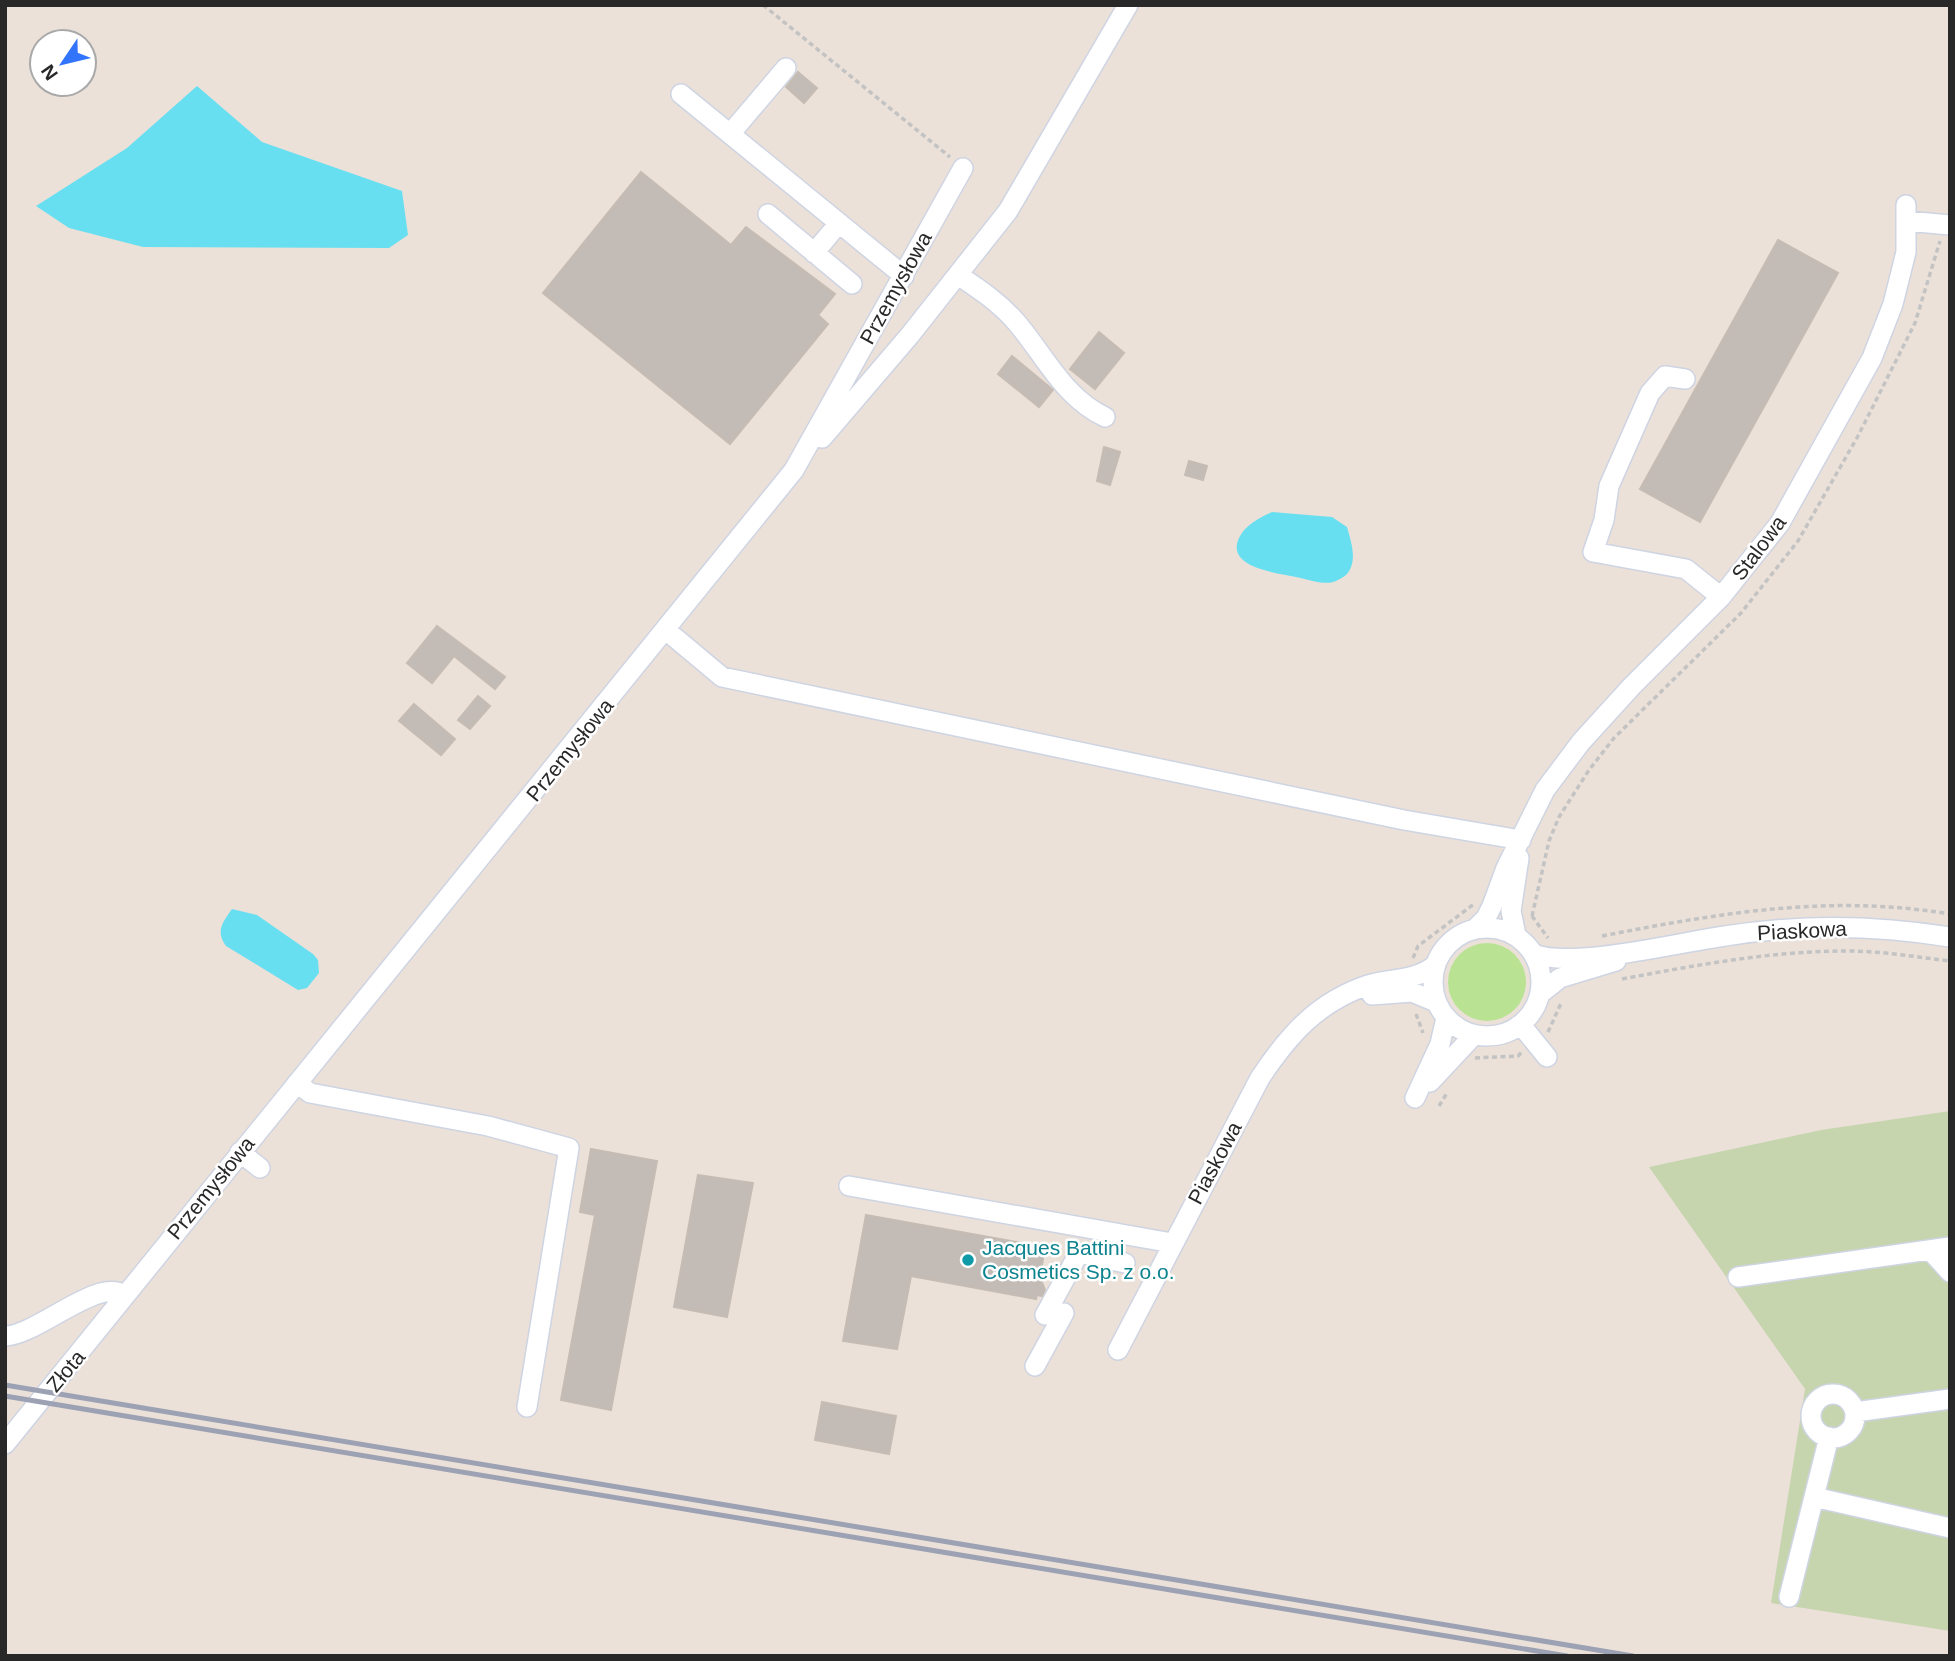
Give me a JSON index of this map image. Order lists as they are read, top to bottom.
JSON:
{
  "streets": {
    "street": [
      "Przemysłowa",
      "Stalowa",
      "Piaskowa",
      "Złota"
    ]
  },
  "crossings": [
    ["Przemysłowa", "Złota"],
    ["Stalowa", "Piaskowa"]
  ],
  "places": ["Jacques Battini Cosmetics Sp. z o.o."],
  "north": "bottom left"
}
